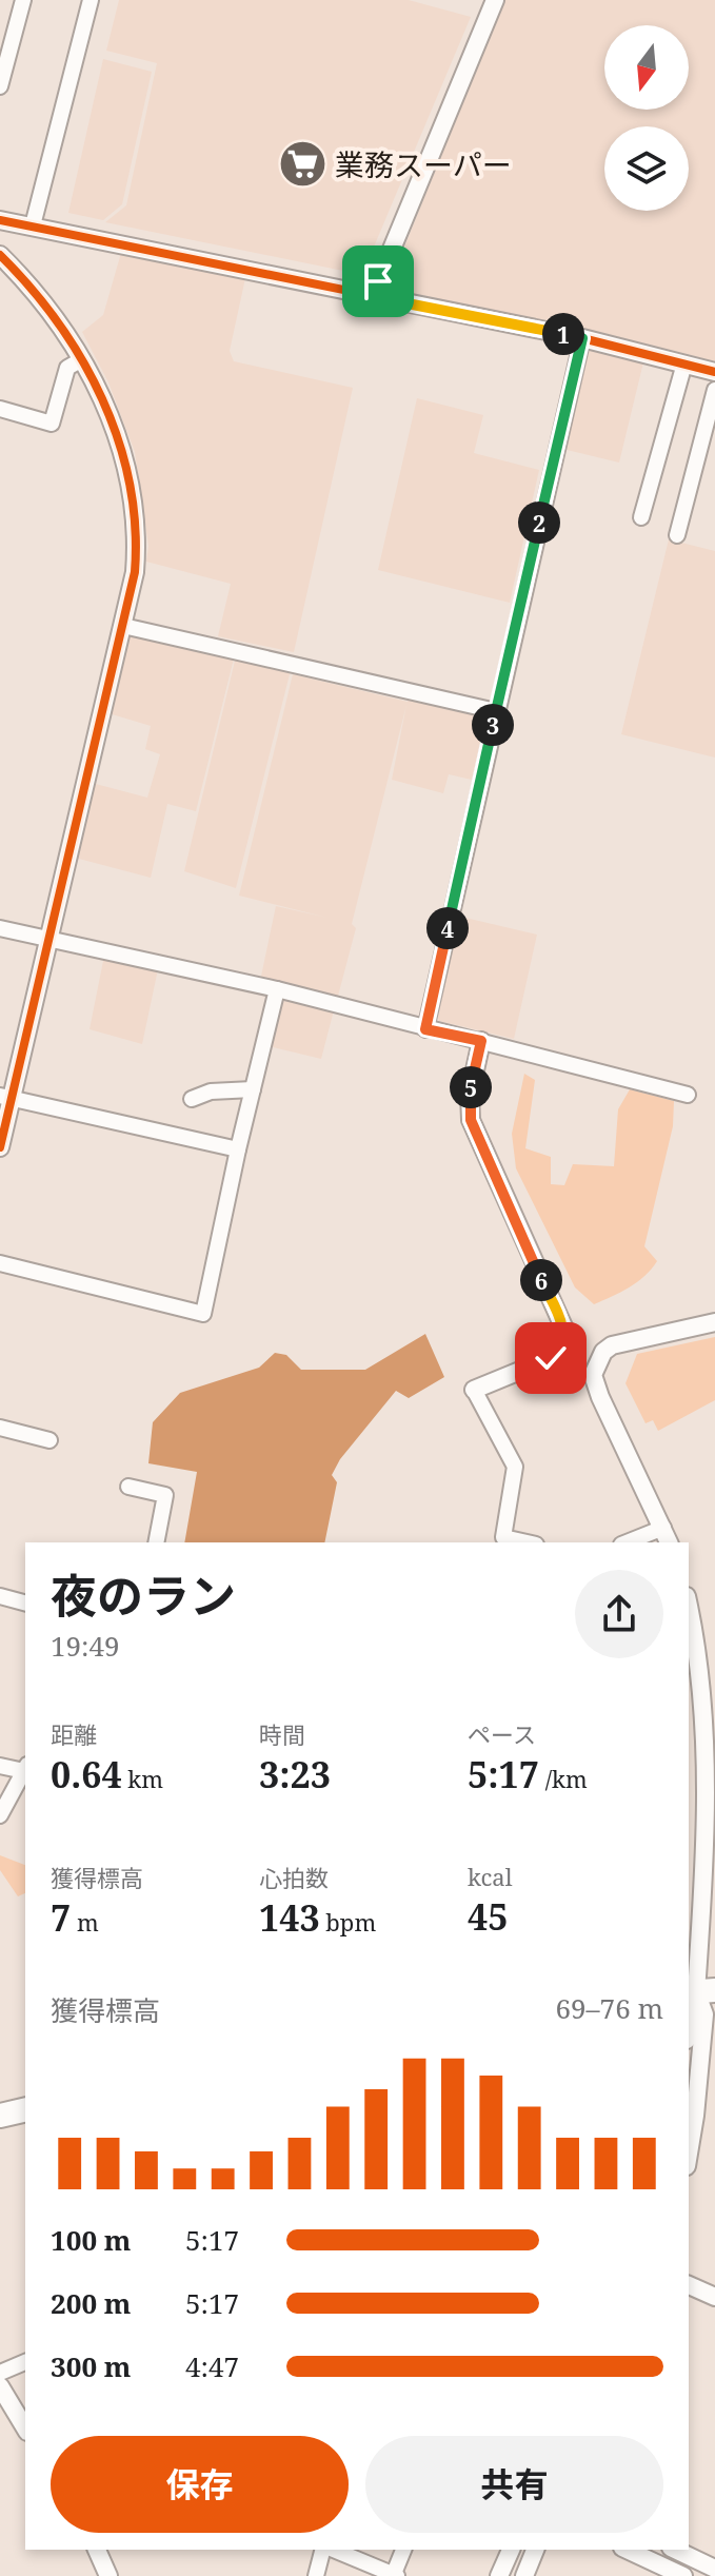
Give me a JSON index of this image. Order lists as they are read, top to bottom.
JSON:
{
  "places": {
    "supermarket": ["業務スーパー"]
  },
  "north": "bottom",
  "page": {
    "pins": [
      "1",
      "2",
      "3",
      "4",
      "5",
      "6"
    ],
    "heading": ["夜のラン", "19:49"],
    "stats": [
      ["距離", "0.64 km"],
      ["時間", "3:23"],
      ["ペース", "5:17 /km"],
      ["獲得標高", "7 m"],
      ["心拍数", "143 bpm"],
      ["kcal", "45"]
    ],
    "chart": ["獲得標高", "69–76 m"],
    "list": [
      {
        "name": "100 m",
        "note": "5:17"
      },
      {
        "name": "200 m",
        "note": "5:17"
      },
      {
        "name": "300 m",
        "note": "4:47"
      }
    ],
    "buttons": ["保存", "共有"]
  }
}
